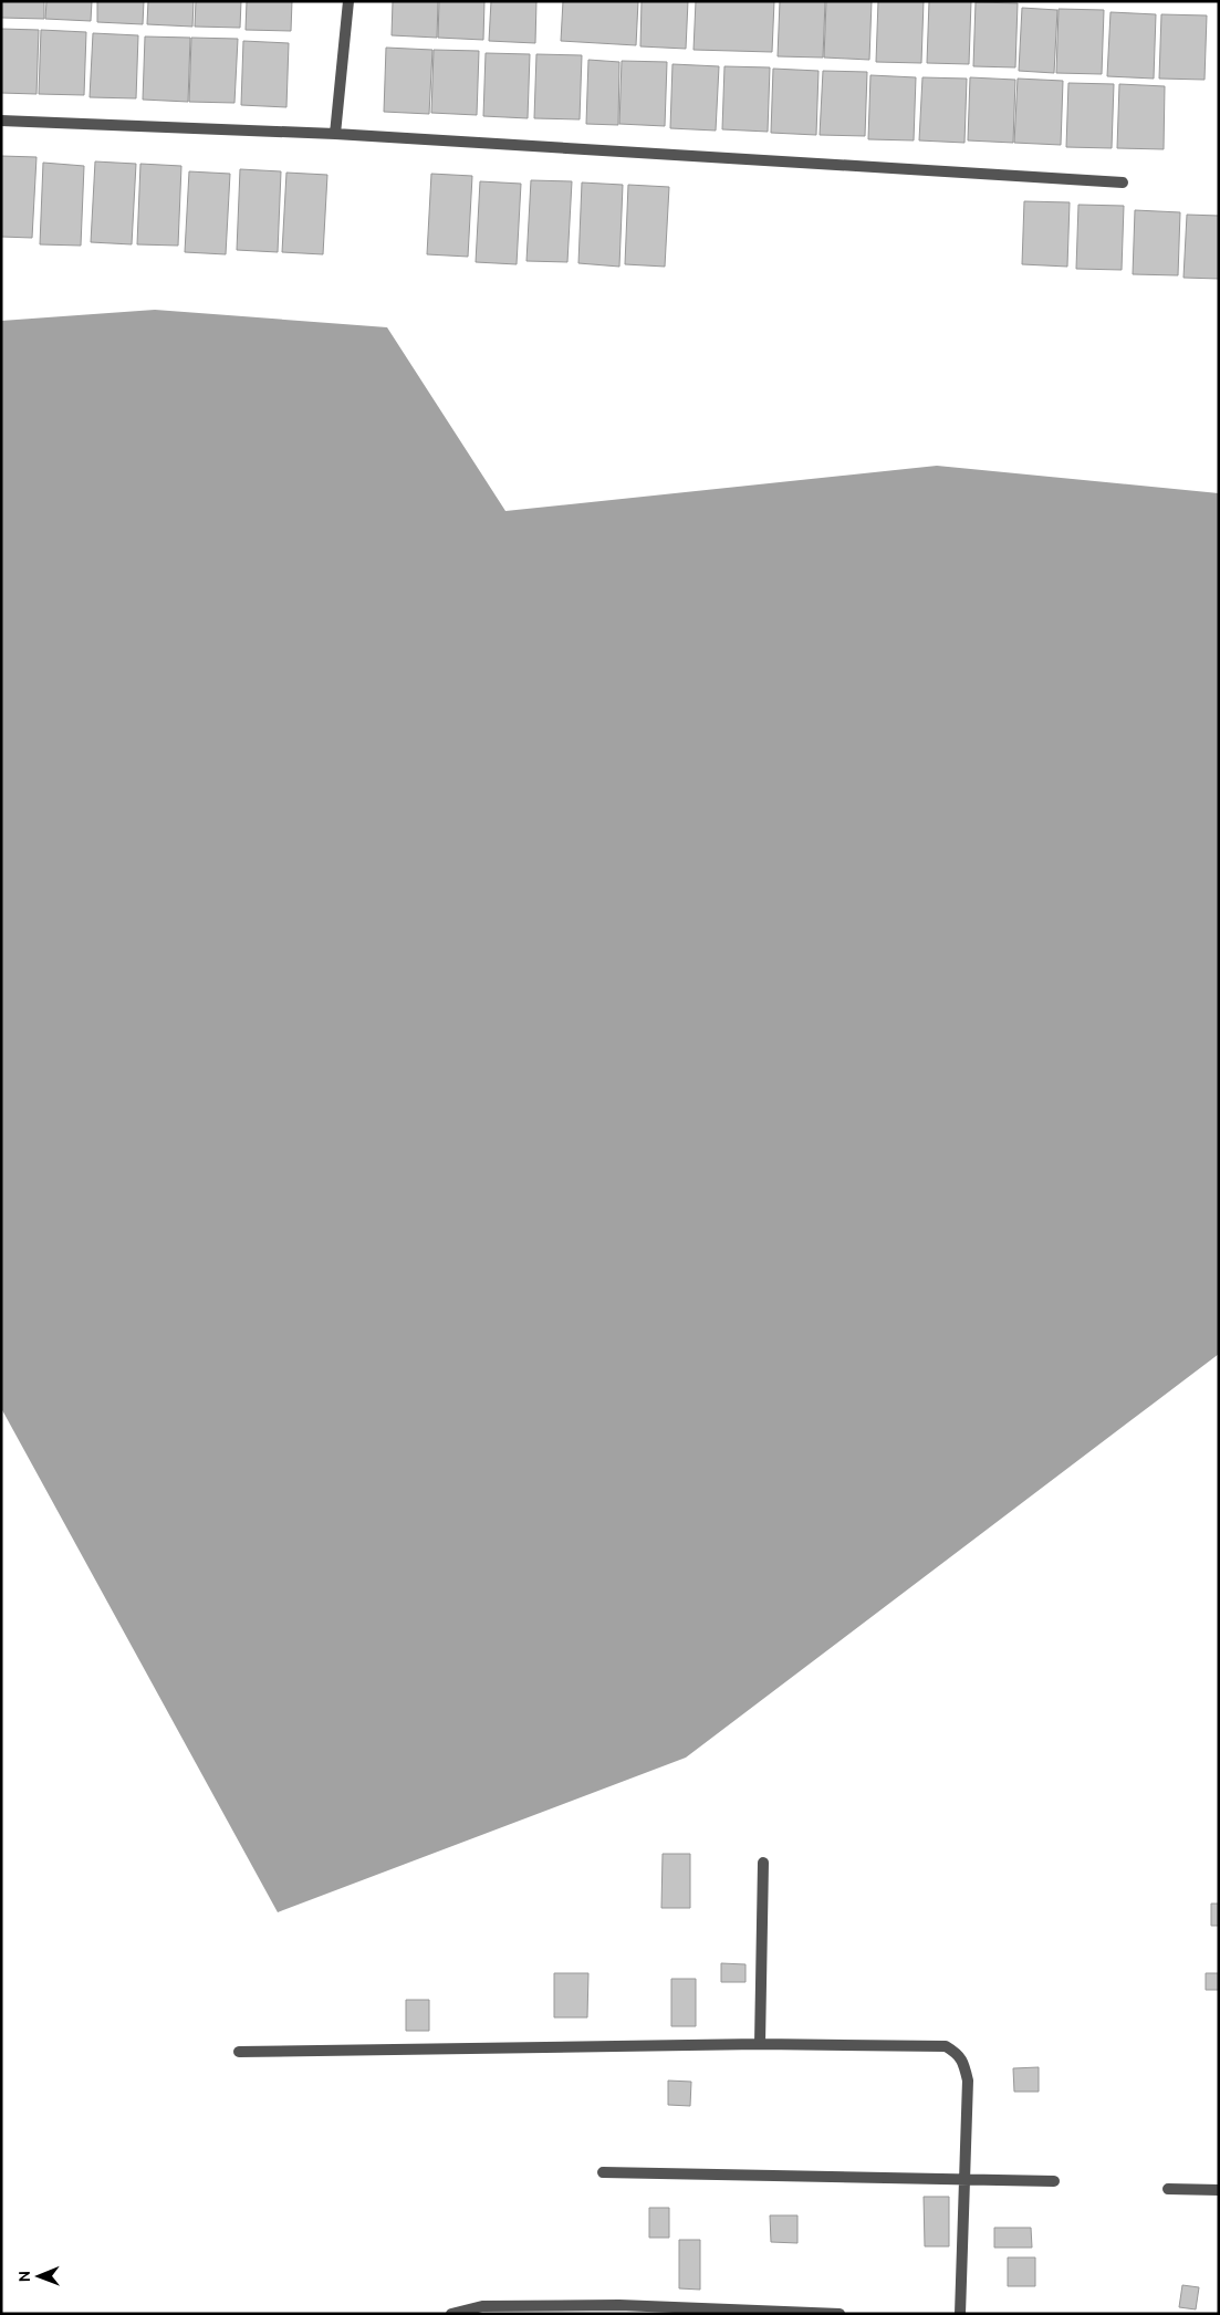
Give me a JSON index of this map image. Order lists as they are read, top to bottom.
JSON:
{
  "north": "left"
}
